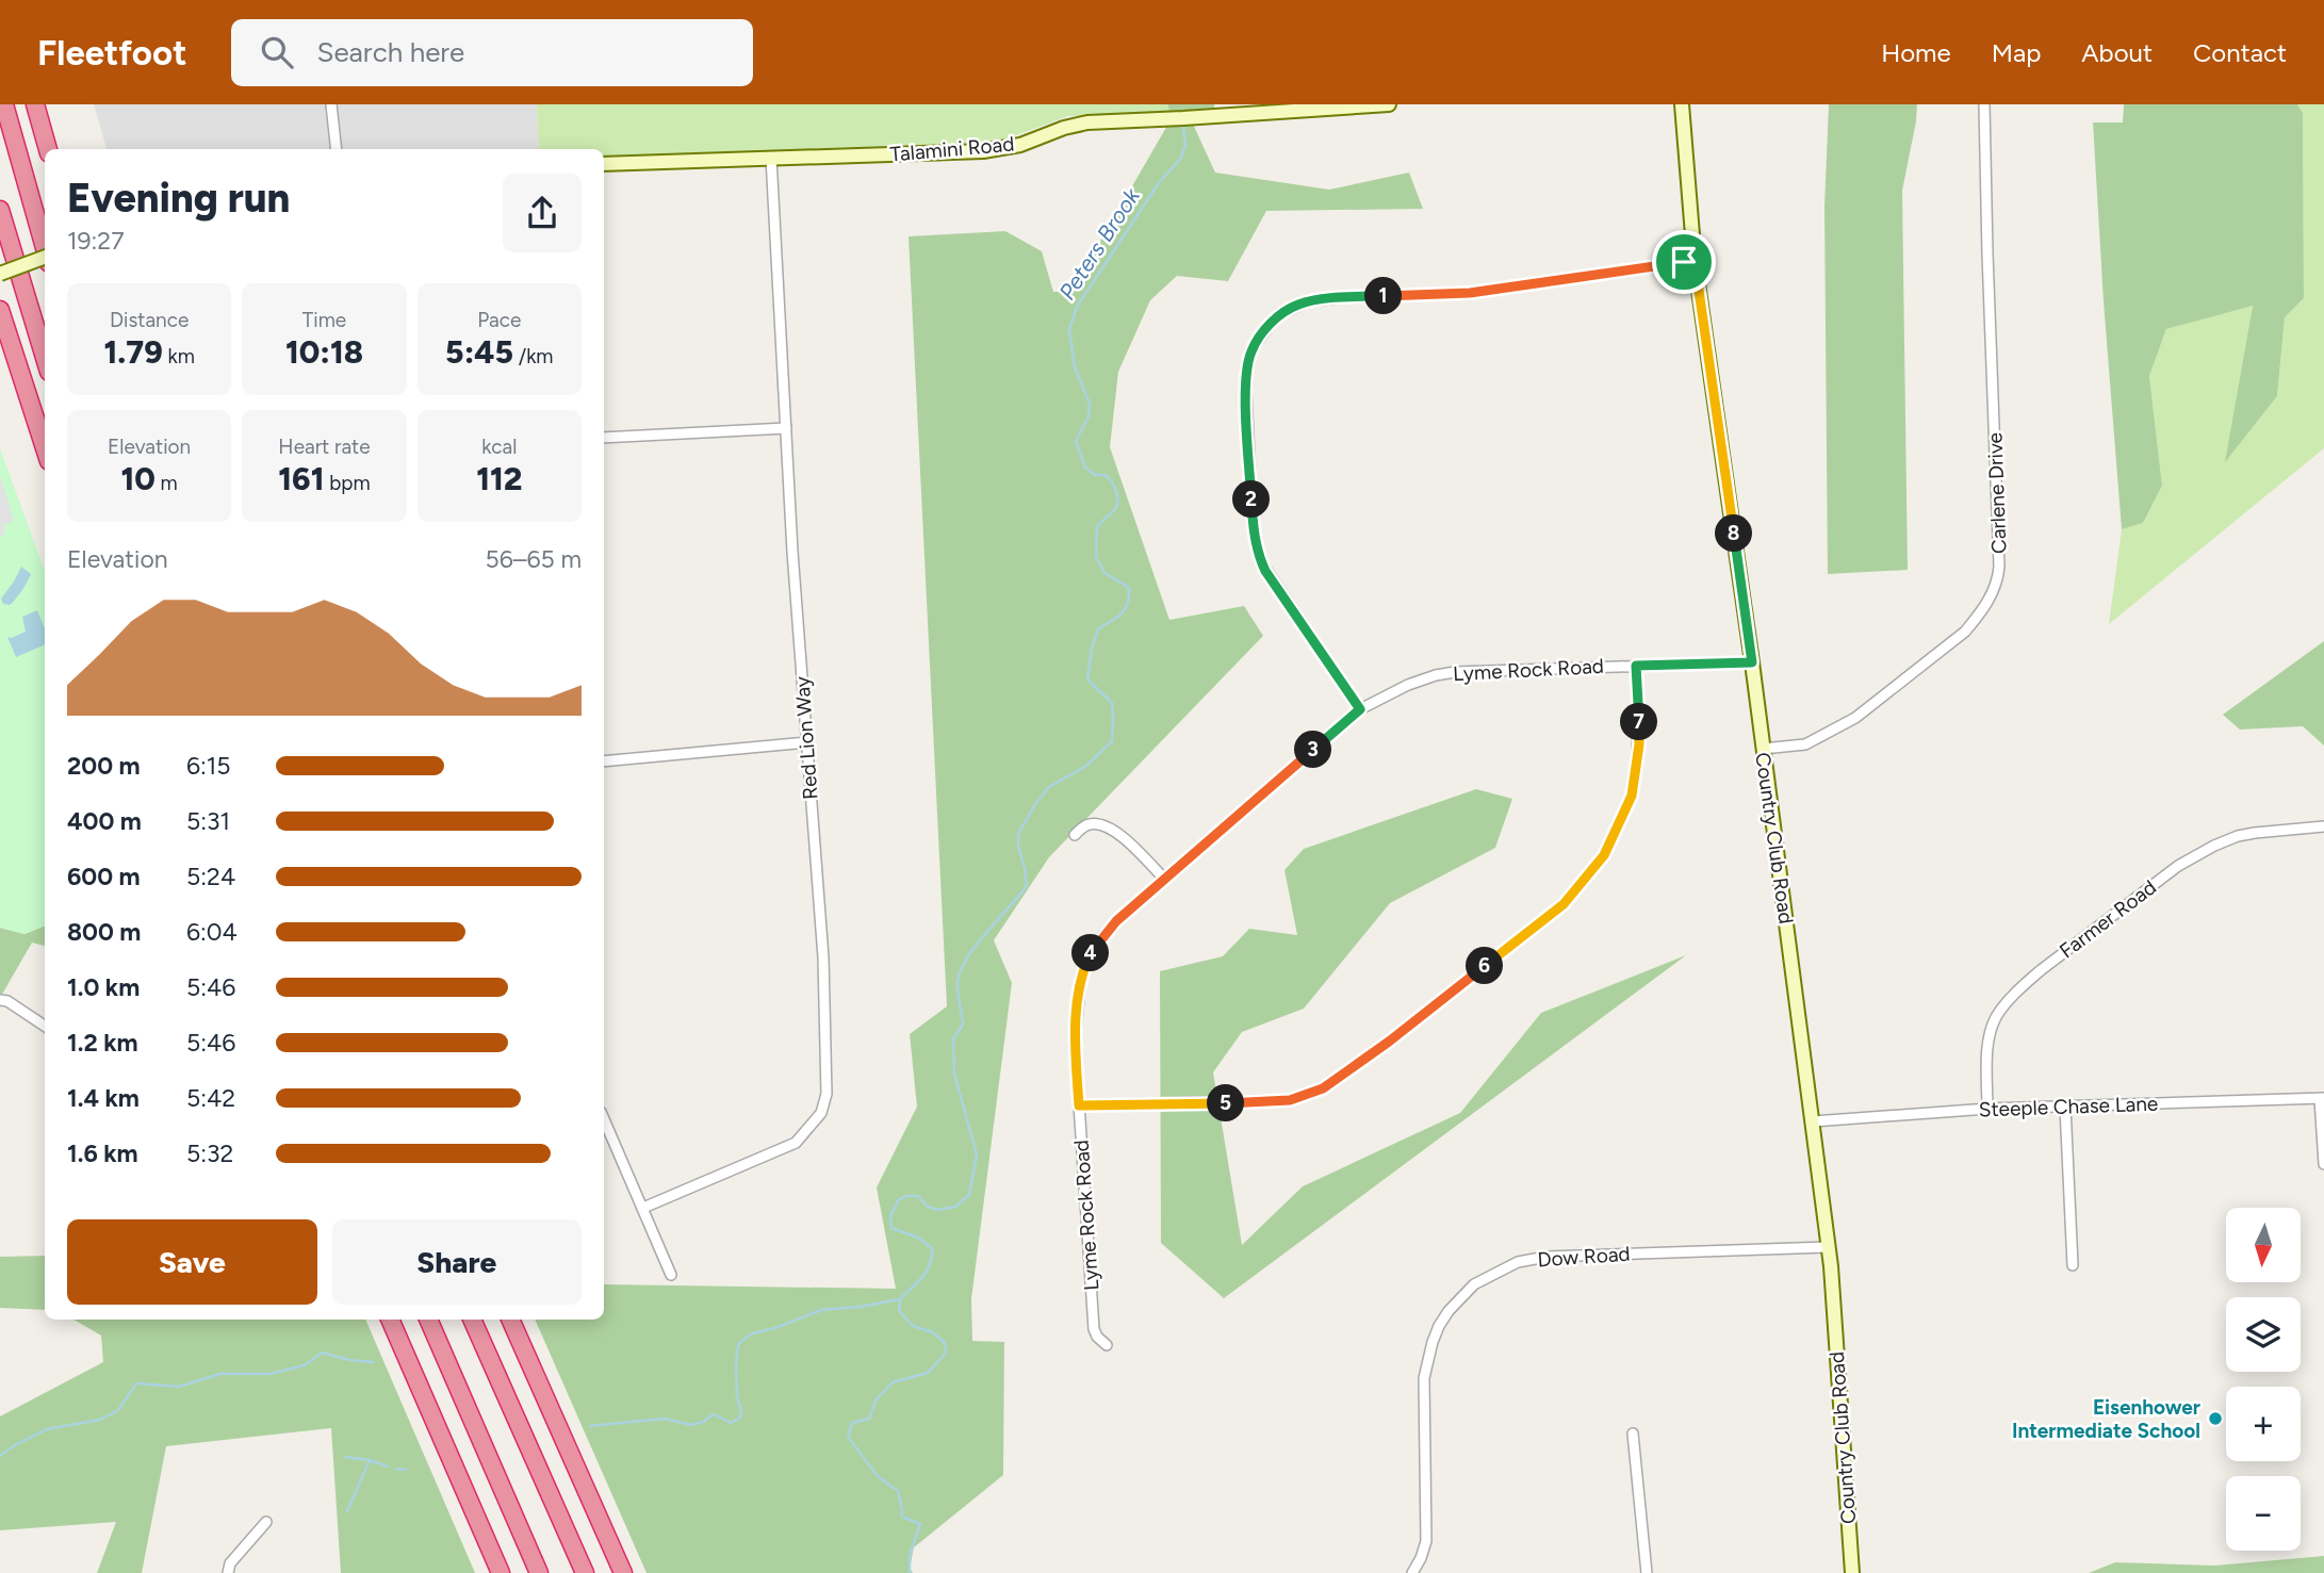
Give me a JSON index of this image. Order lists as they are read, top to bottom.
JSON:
{
  "streets": {
    "street": [
      "Talamini Road",
      "Carlene Drive",
      "Lyme Rock Road",
      "Red Lion Way",
      "Country Club Road",
      "Farmer Road",
      "Steeple Chase Lane",
      "Dow Road"
    ]
  },
  "crossings": [
    ["Talamini Road", "Red Lion Way"],
    ["Carlene Drive", "Country Club Road"],
    ["Lyme Rock Road", "Country Club Road"],
    ["Country Club Road", "Steeple Chase Lane"],
    ["Country Club Road", "Dow Road"],
    ["Farmer Road", "Steeple Chase Lane"]
  ],
  "water": ["Peters Brook"],
  "places": ["Eisenhower Intermediate School"],
  "north": "bottom",
  "page": {
    "header": "Fleetfoot",
    "search": "Search here",
    "nav": [
      "Home",
      "Map",
      "About",
      "Contact"
    ],
    "heading": ["Evening run", "19:27"],
    "stats": [
      ["Distance", "1.79 km"],
      ["Time", "10:18"],
      ["Pace", "5:45 /km"],
      ["Elevation", "10 m"],
      ["Heart rate", "161 bpm"],
      ["kcal", "112"]
    ],
    "pins": [
      "1",
      "2",
      "8",
      "7",
      "3",
      "4",
      "6",
      "5"
    ],
    "chart": ["Elevation", "56–65 m"],
    "list": [
      {
        "name": "200 m",
        "note": "6:15"
      },
      {
        "name": "400 m",
        "note": "5:31"
      },
      {
        "name": "600 m",
        "note": "5:24"
      },
      {
        "name": "800 m",
        "note": "6:04"
      },
      {
        "name": "1.0 km",
        "note": "5:46"
      },
      {
        "name": "1.2 km",
        "note": "5:46"
      },
      {
        "name": "1.4 km",
        "note": "5:42"
      },
      {
        "name": "1.6 km",
        "note": "5:32"
      }
    ],
    "buttons": ["Save", "Share"],
    "map_buttons": ["+", "−"]
  }
}
